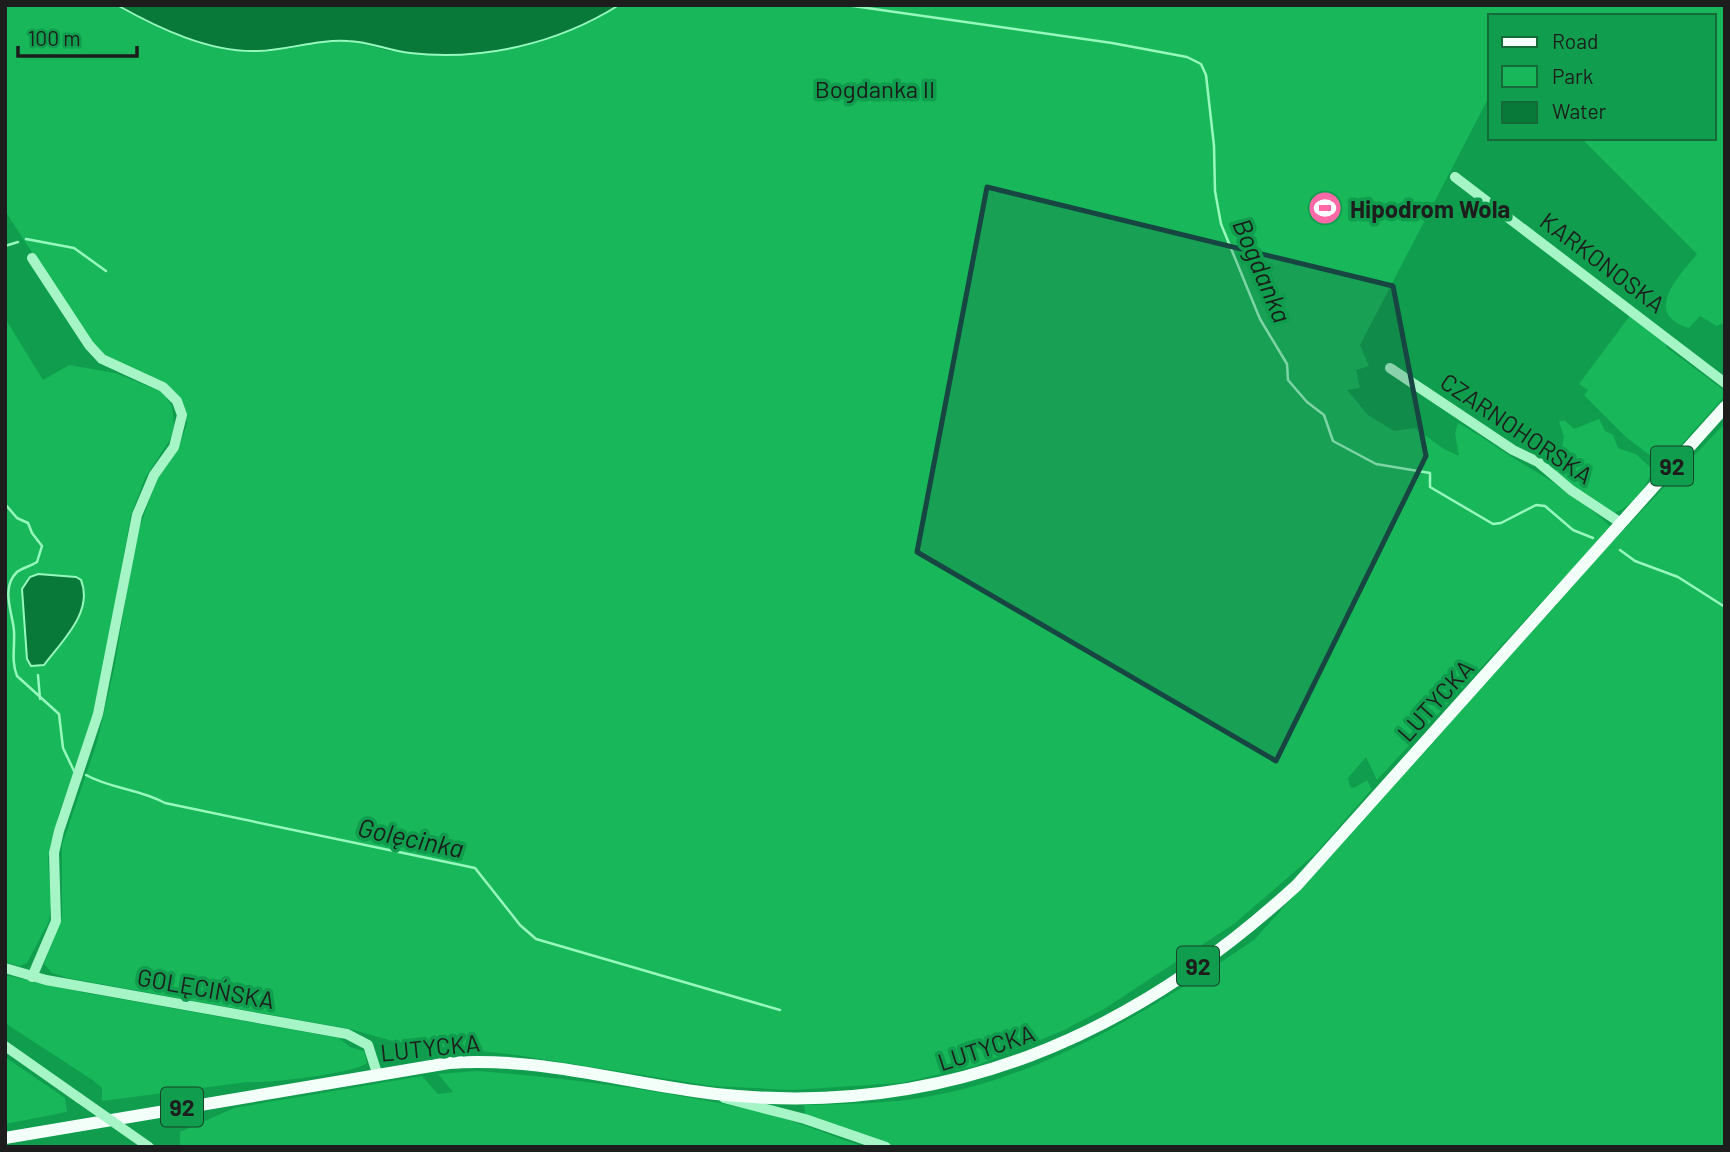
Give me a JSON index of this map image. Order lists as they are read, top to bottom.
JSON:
{
  "streets": {
    "main road": ["92", "LUTYCKA"],
    "street": ["KARKONOSKA", "CZARNOHORSKA", "GOLĘCIŃSKA"]
  },
  "crossings": [
    ["CZARNOHORSKA", "LUTYCKA"],
    ["LUTYCKA", "GOLĘCIŃSKA"]
  ],
  "water": ["Bogdanka", "Golęcinka"],
  "parks": ["Bogdanka II"],
  "places": {
    "sports": ["Hipodrom Wola"]
  },
  "legend": ["Road", "Park", "Water"],
  "scale_bar": "100 m"
}
